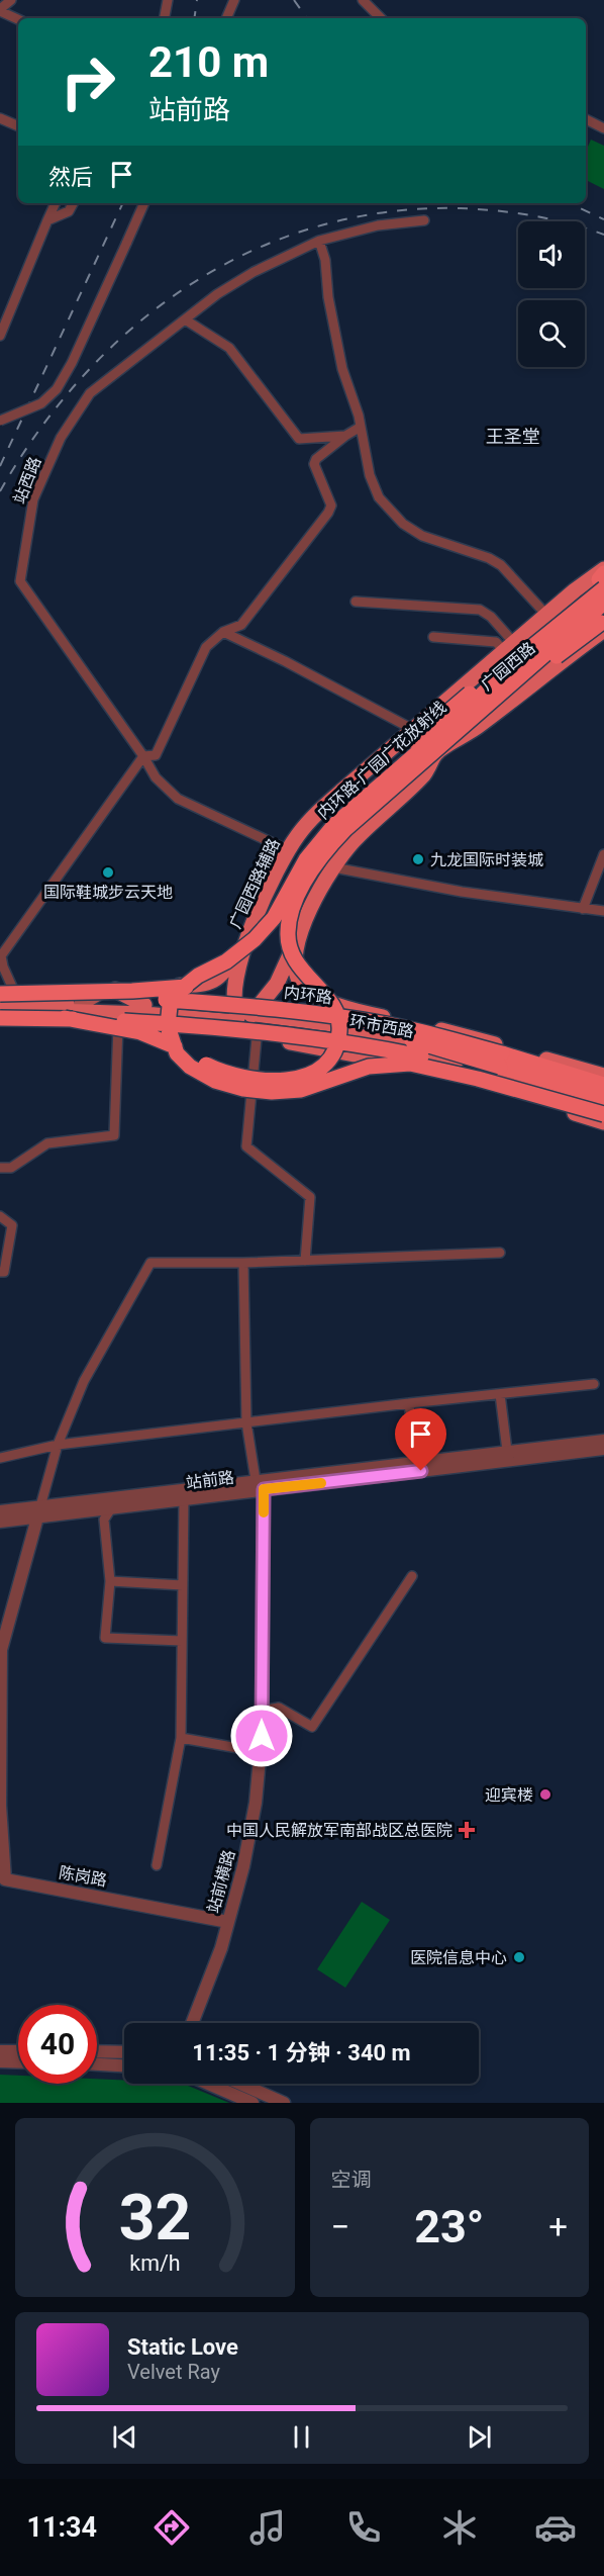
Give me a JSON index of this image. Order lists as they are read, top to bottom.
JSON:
{
  "streets": {
    "highway": ["内环路-广园广花放射线", "内环路"],
    "main road": ["广园西路", "广园西路辅路", "环市西路"],
    "street": [
      "站西路",
      "站前路",
      "陈岗路",
      "站前横路"
    ]
  },
  "crossings": [
    ["站西路", "广园西路辅路"],
    ["广园西路", "广园西路辅路"],
    ["广园西路辅路", "内环路"],
    ["广园西路辅路", "环市西路"],
    ["内环路", "环市西路"],
    ["站前路", "陈岗路"],
    ["站前路", "站前横路"],
    ["陈岗路", "站前横路"]
  ],
  "districts": ["王圣堂"],
  "places": {
    "other": [
      "九龙国际时装城",
      "国际鞋城步云天地",
      "迎宾楼",
      "医院信息中心"
    ],
    "health": ["中国人民解放军南部战区总医院"]
  },
  "page": {
    "turn": ["210 m", "站前路"],
    "then": "然后",
    "limit": "40",
    "trip": "11:35 · 1 分钟 · 340 m",
    "tile": "空调",
    "heat": ["−", "23°", "+"],
    "song": ["Static Love", "Velvet Ray"],
    "tabs": "11:34",
    "gauge": ["32", "km/h"]
  }
}
